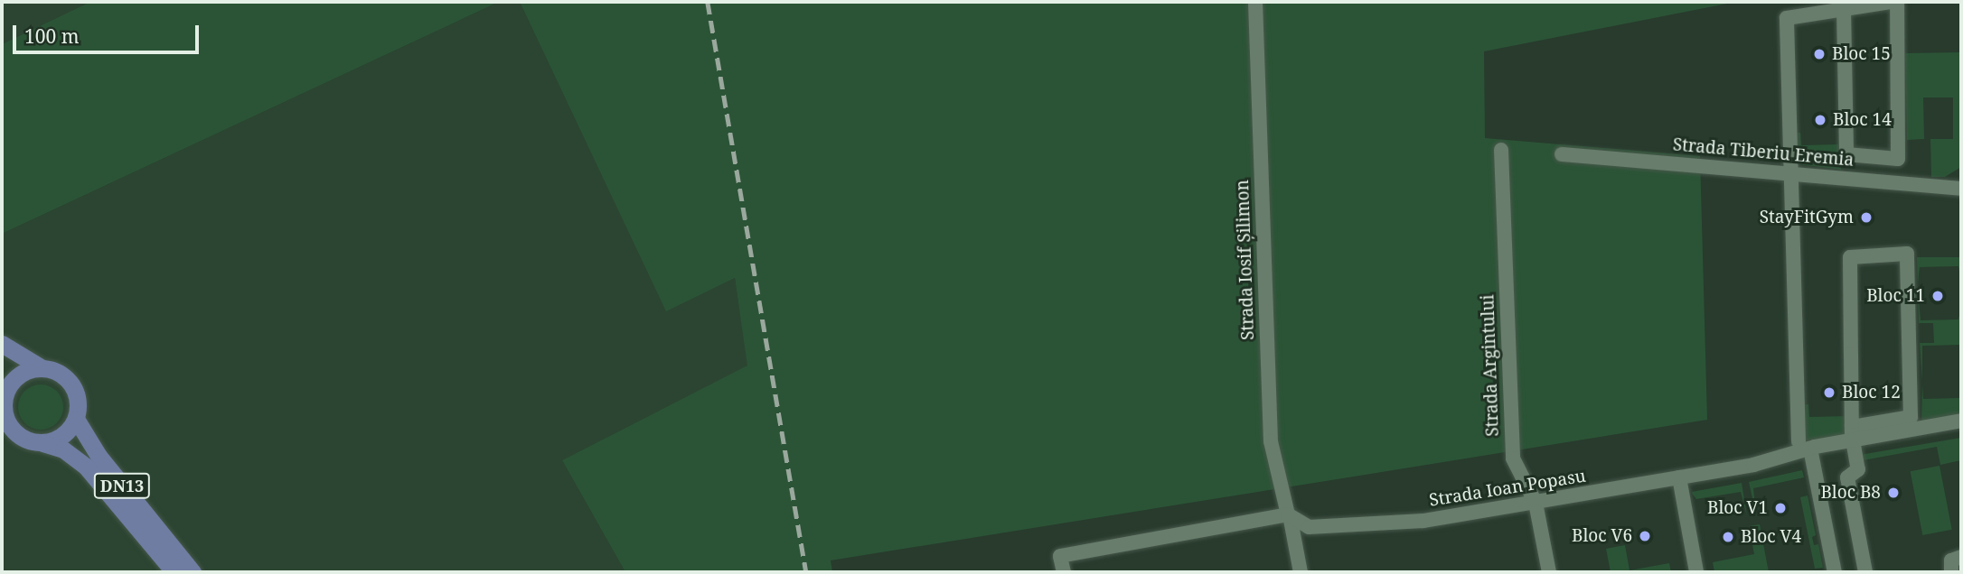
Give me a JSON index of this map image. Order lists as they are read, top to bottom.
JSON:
{
  "streets": {
    "main road": ["DN13"],
    "street": [
      "Strada Tiberiu Eremia",
      "Strada Iosif Șilimon",
      "Strada Argintului",
      "Strada Ioan Popasu"
    ]
  },
  "crossings": [
    ["Strada Iosif Șilimon", "Strada Ioan Popasu"],
    ["Strada Argintului", "Strada Ioan Popasu"]
  ],
  "places": [
    "Bloc 15",
    "Bloc 14",
    "StayFitGym",
    "Bloc 11",
    "Bloc 12",
    "Bloc B8",
    "Bloc V1",
    "Bloc V6",
    "Bloc V4"
  ],
  "scale_bar": "100 m"
}
